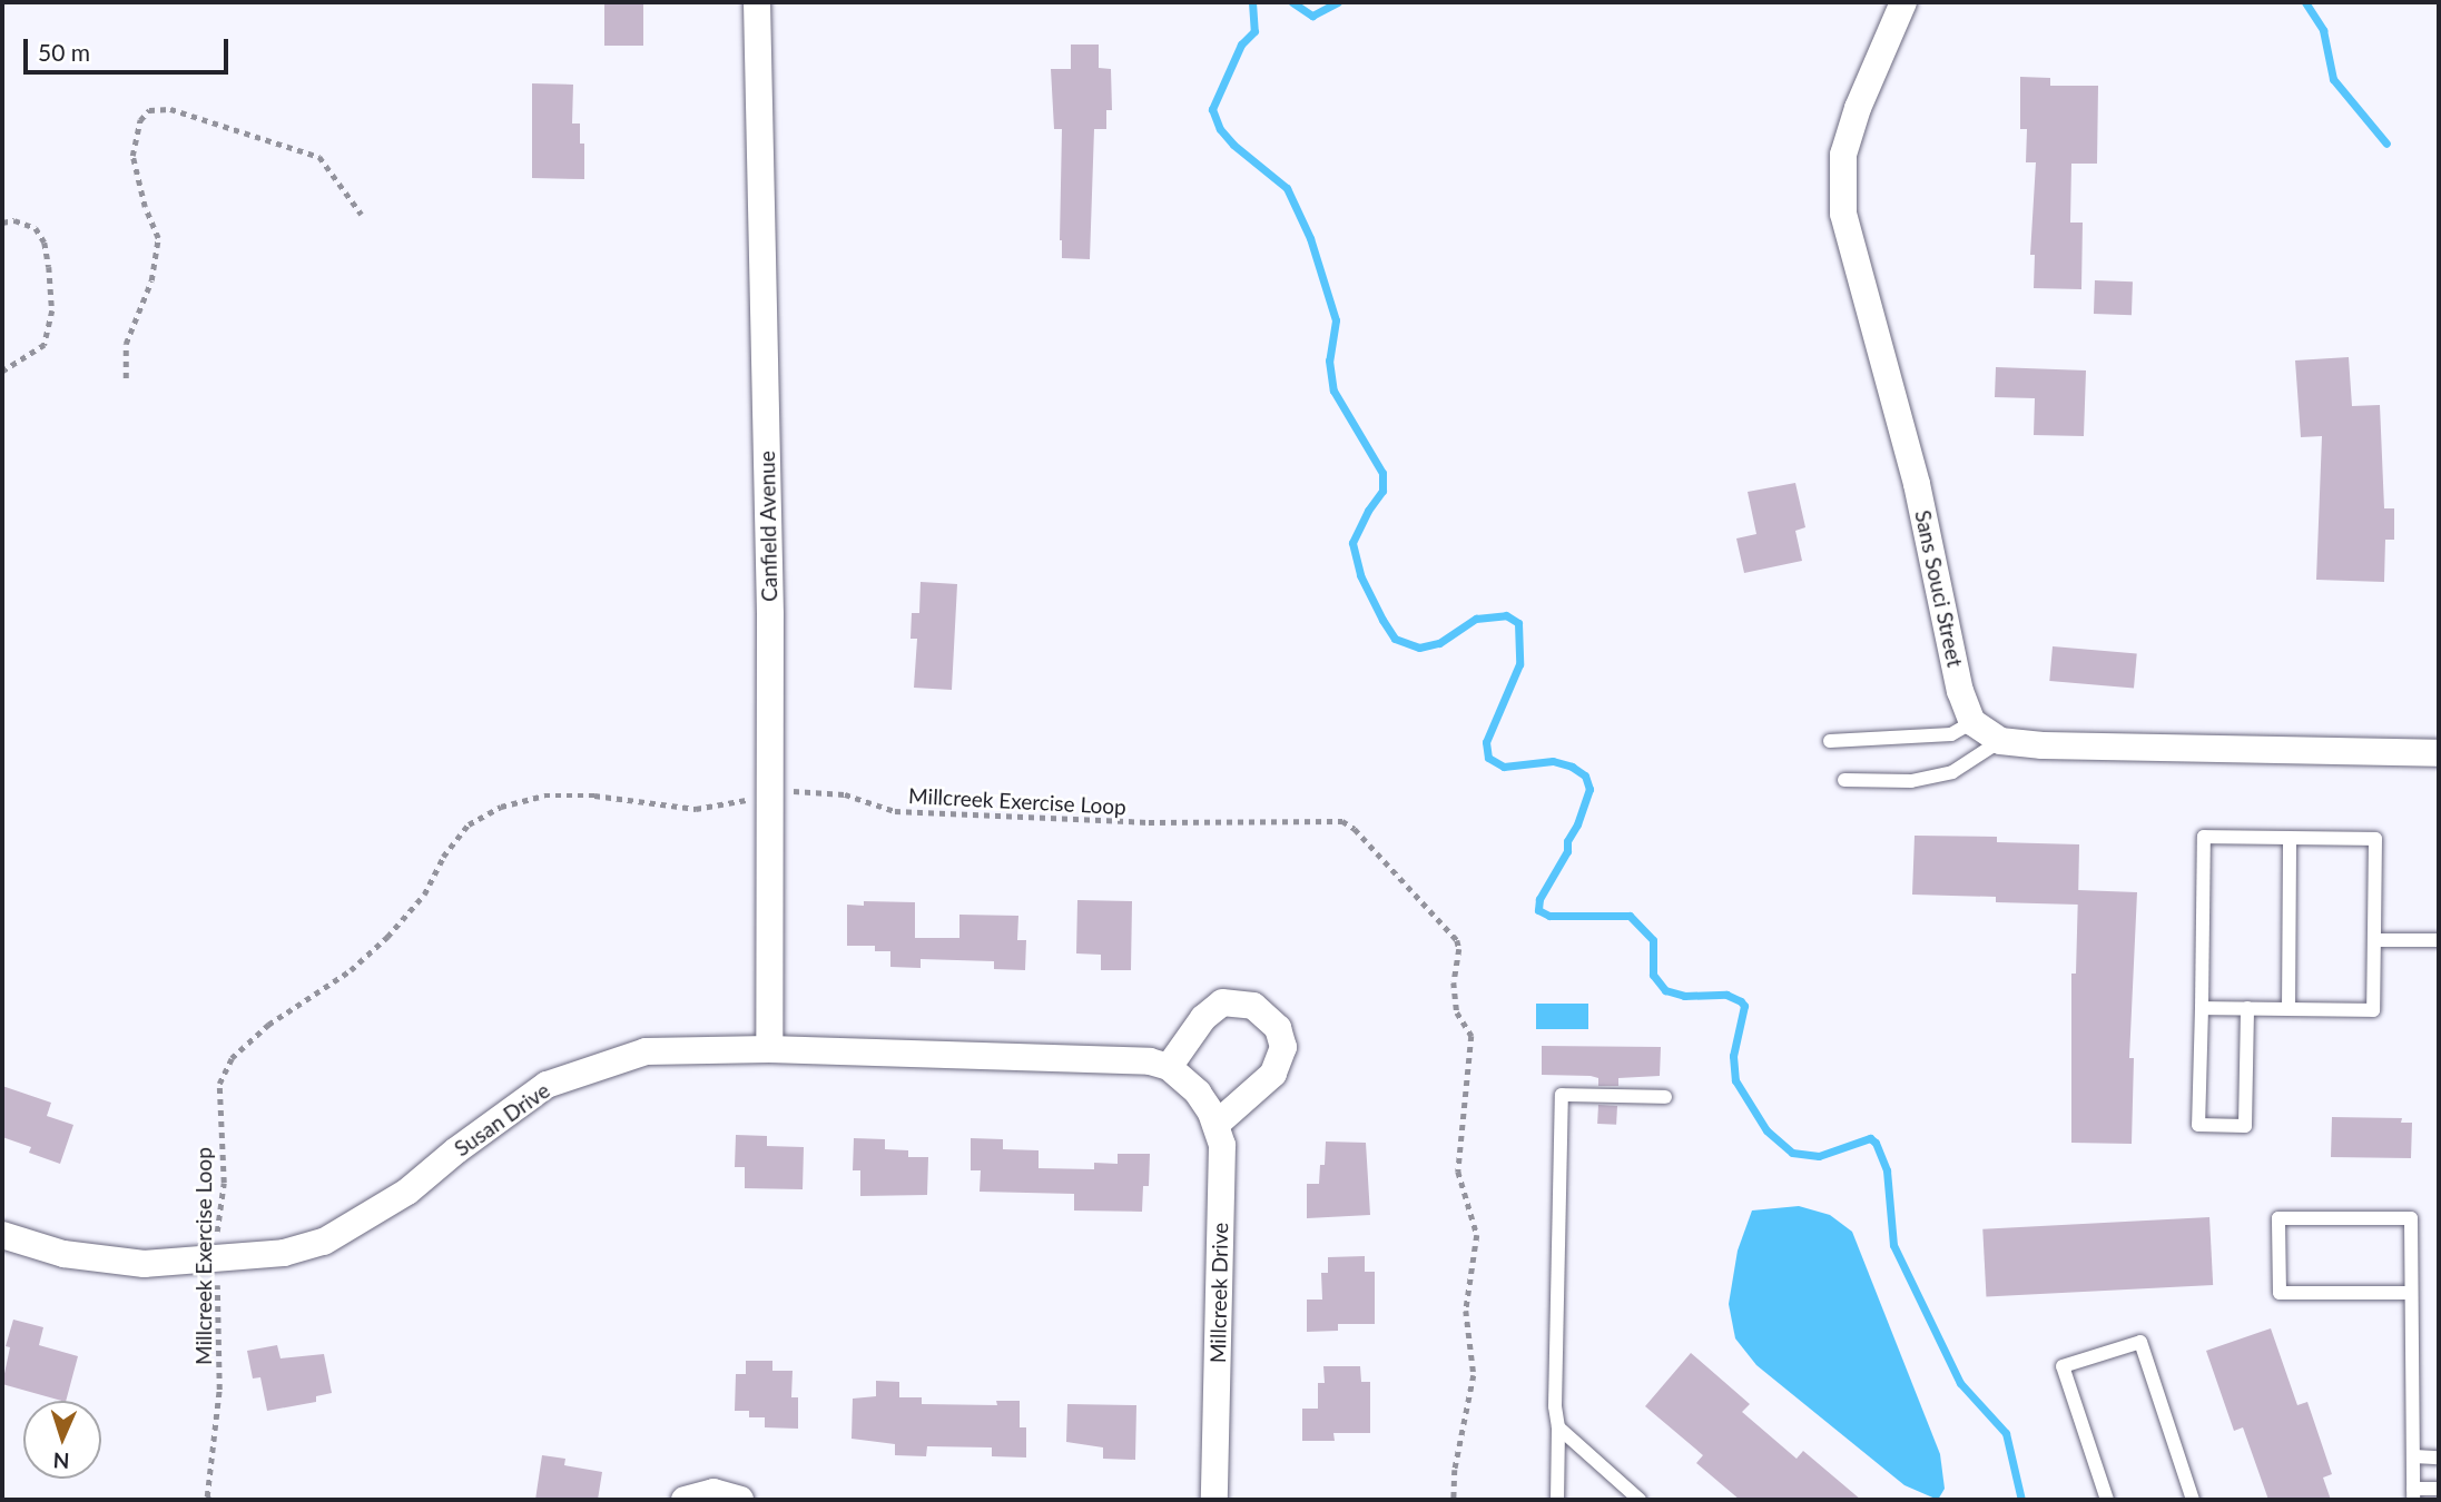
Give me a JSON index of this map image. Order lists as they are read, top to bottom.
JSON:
{
  "streets": {
    "street": [
      "Canfield Avenue",
      "Sans Souci Street",
      "Susan Drive",
      "Millcreek Drive"
    ],
    "path": ["Millcreek Exercise Loop"]
  },
  "crossings": [
    ["Canfield Avenue", "Millcreek Exercise Loop"],
    ["Canfield Avenue", "Susan Drive"],
    ["Millcreek Exercise Loop", "Susan Drive"],
    ["Susan Drive", "Millcreek Drive"]
  ],
  "scale_bar": "50 m",
  "north": "bottom"
}
